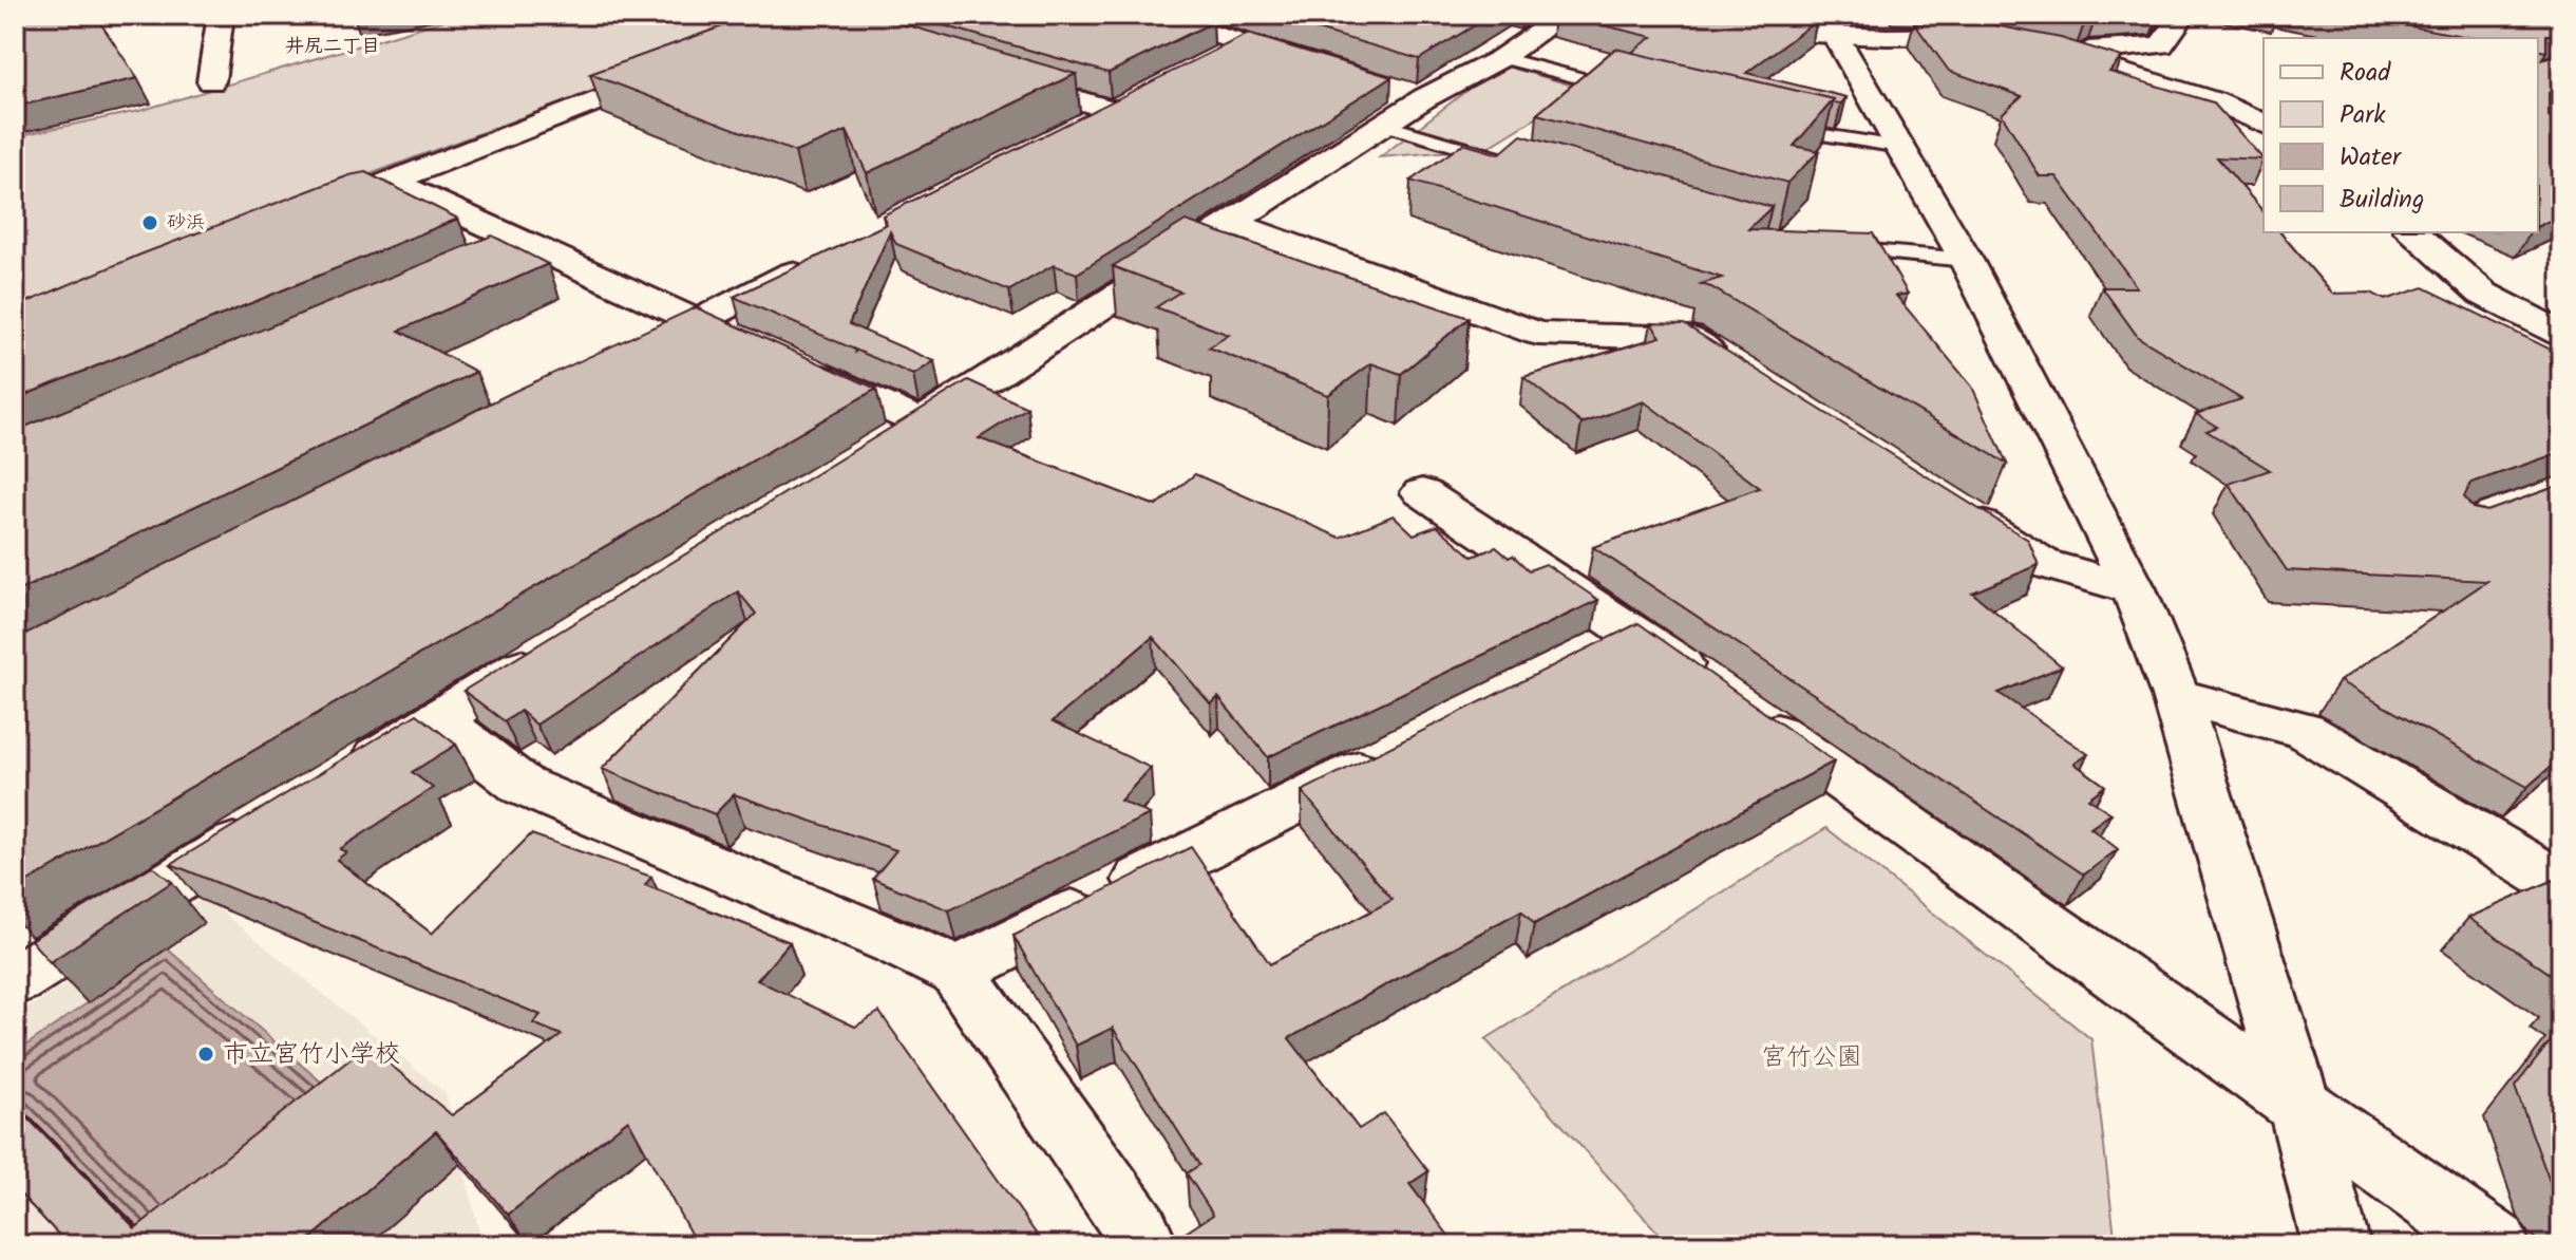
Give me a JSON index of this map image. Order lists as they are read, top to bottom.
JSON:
{
  "districts": ["井尻二丁目"],
  "parks": ["宮竹公園"],
  "places": ["砂浜", "市立宮竹小学校"],
  "legend": [
    "Road",
    "Park",
    "Water",
    "Building"
  ]
}
